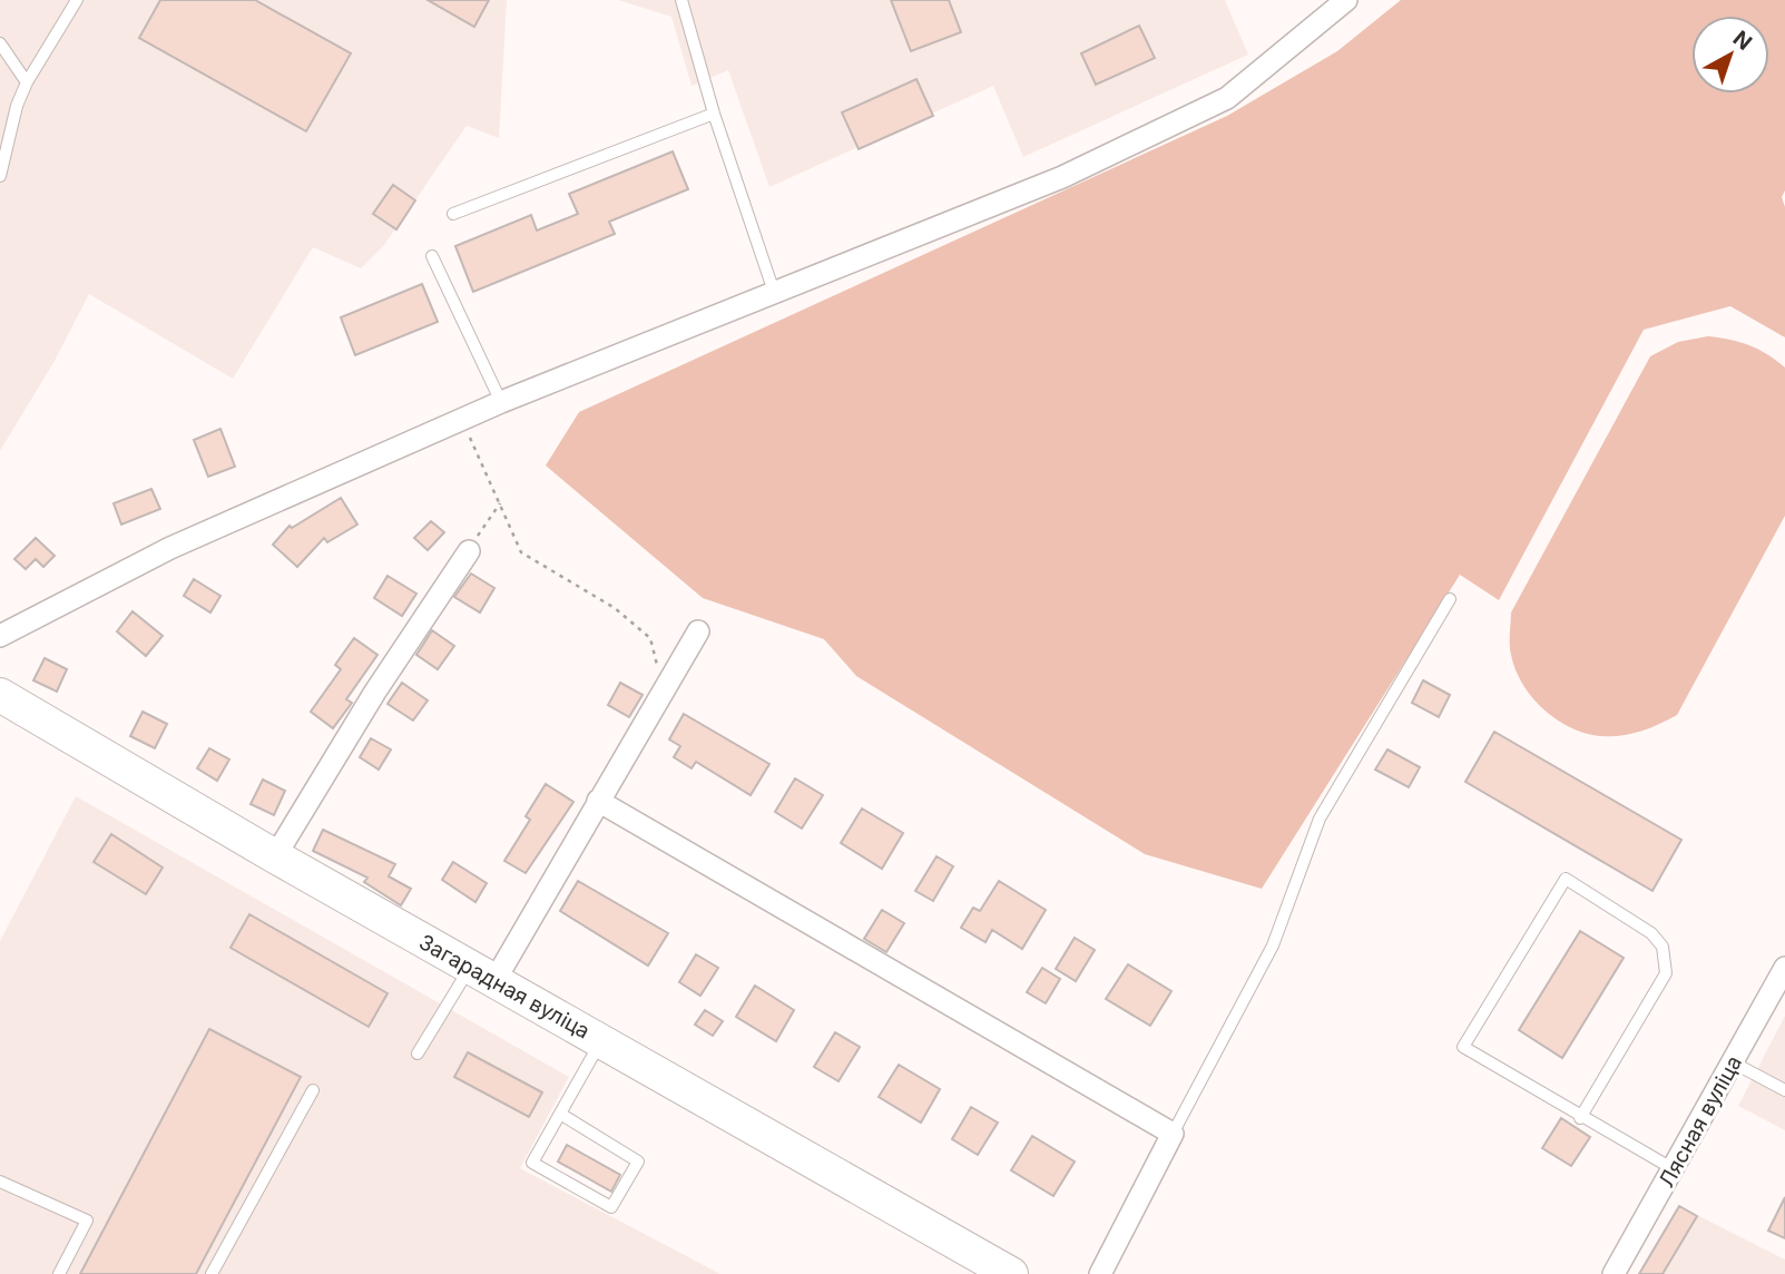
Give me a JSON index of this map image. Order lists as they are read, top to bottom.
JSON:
{
  "streets": {
    "main road": ["Загарадная вуліца"],
    "street": ["Лясная вуліца"]
  },
  "north": "top right"
}
